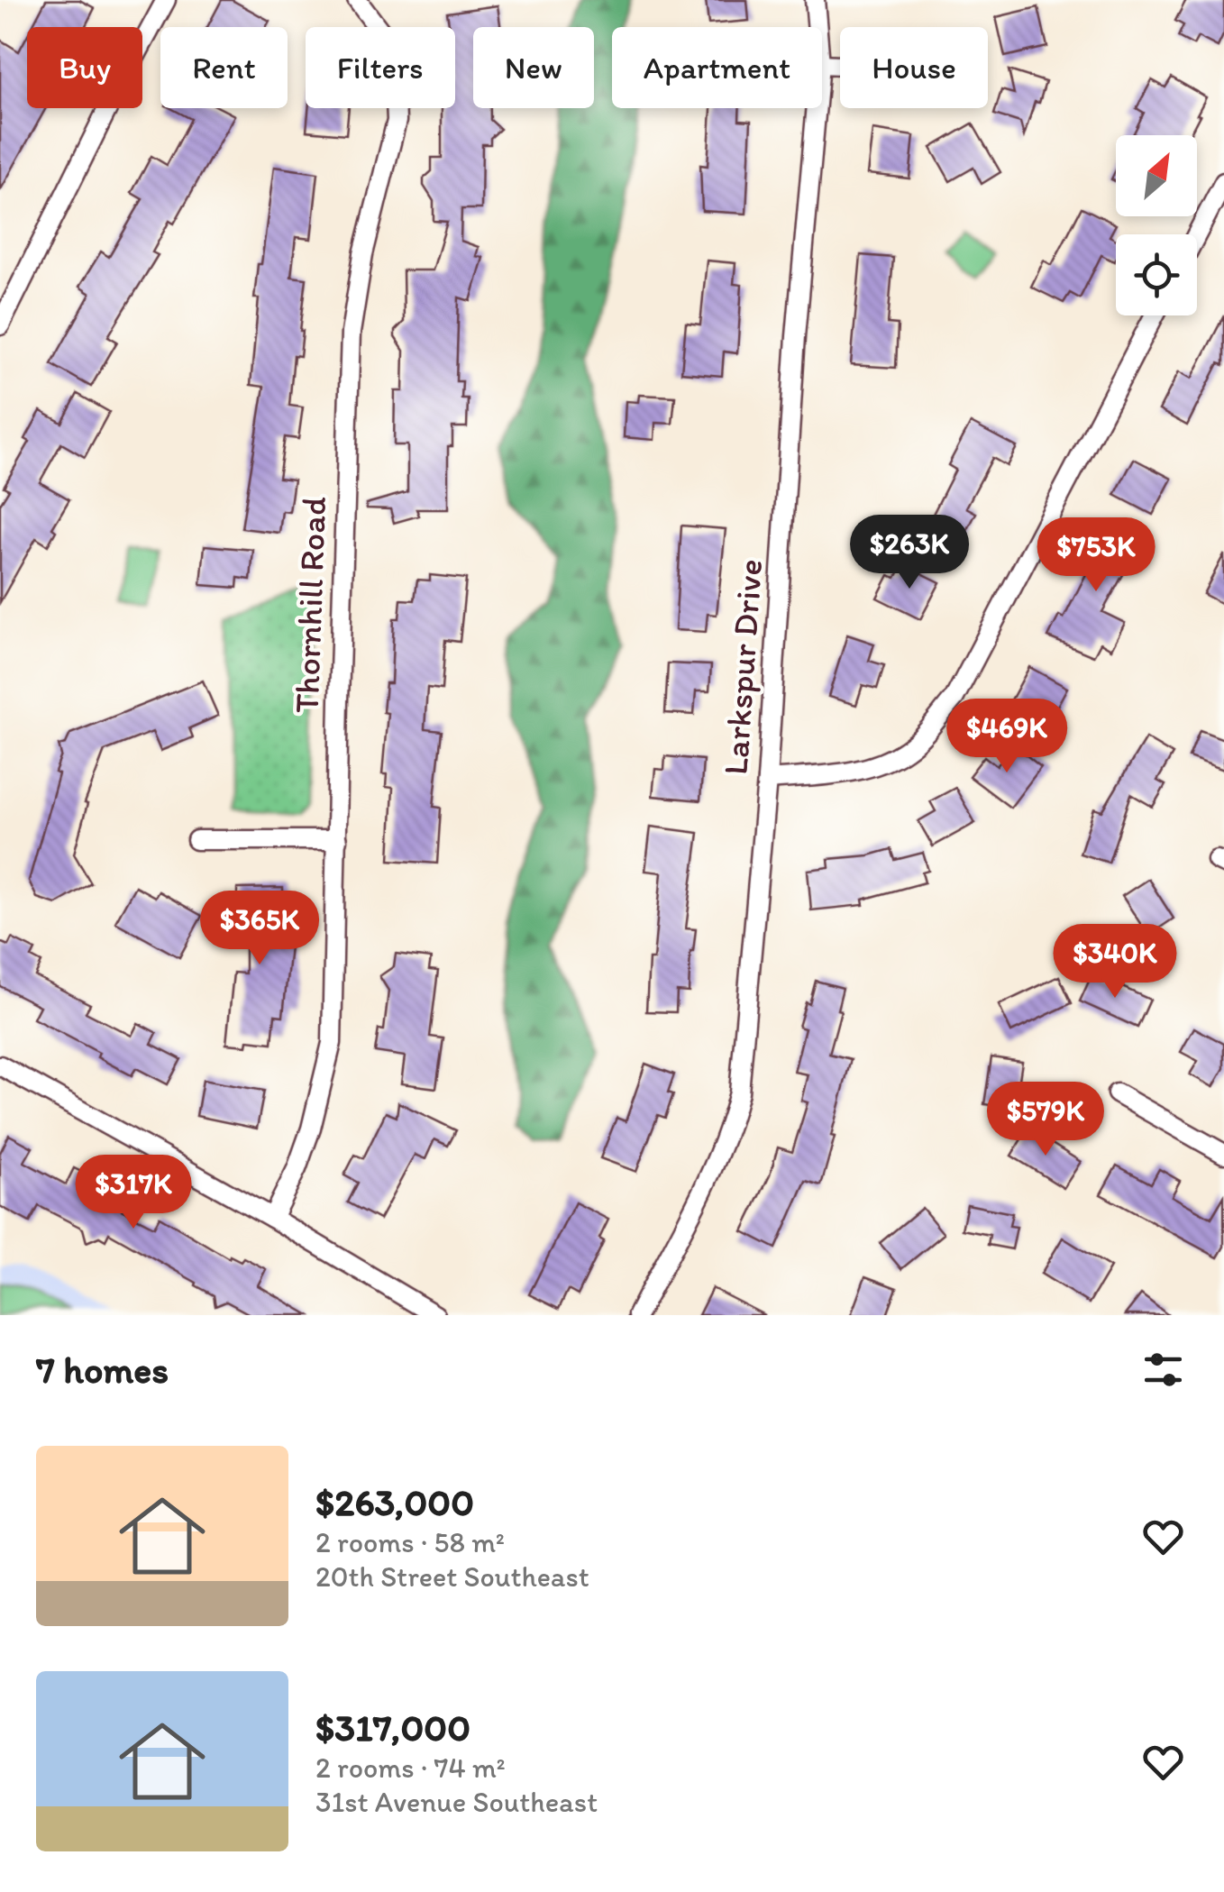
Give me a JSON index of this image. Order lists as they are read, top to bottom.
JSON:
{
  "streets": {
    "street": ["Thornhill Road", "Larkspur Drive"]
  },
  "north": "top right",
  "page": {
    "chip": [
      "Buy",
      "Rent",
      "Filters",
      "New",
      "Apartment",
      "House"
    ],
    "price": [
      "$263K",
      "$753K",
      "$469K",
      "$365K",
      "$340K",
      "$579K",
      "$317K"
    ],
    "heading": "7 homes",
    "list": [
      {
        "name": "$263,000",
        "note": "2 rooms · 58 m² · 20th Street Southeast"
      },
      {
        "name": "$317,000",
        "note": "2 rooms · 74 m² · 31st Avenue Southeast"
      }
    ]
  }
}
